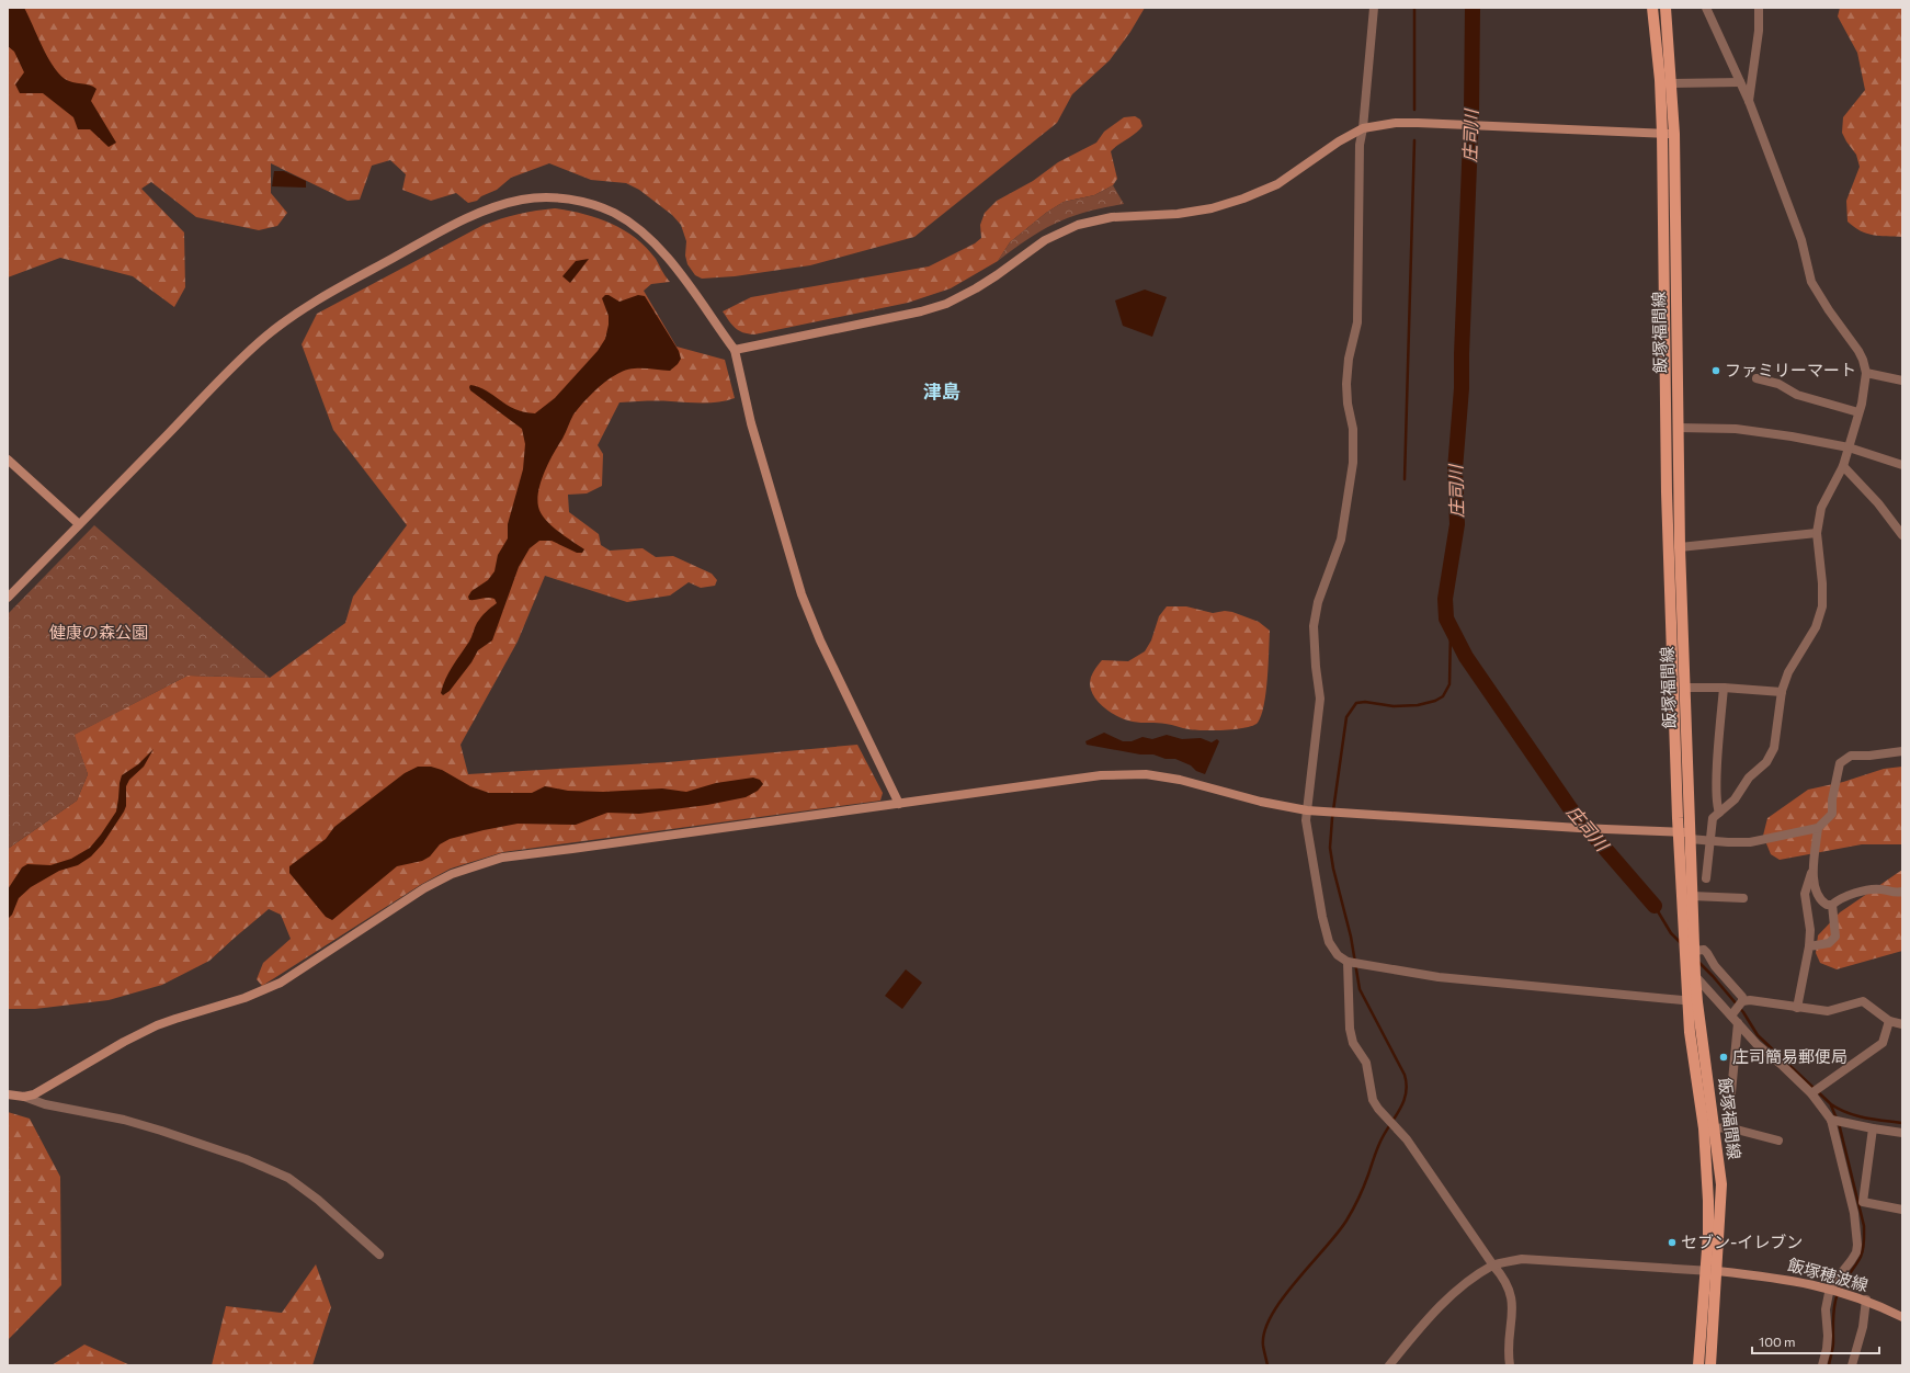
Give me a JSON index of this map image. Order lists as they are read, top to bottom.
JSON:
{
  "streets": {
    "main road": ["飯塚福間線"],
    "street": ["飯塚穂波線"]
  },
  "crossings": [
    ["飯塚福間線", "飯塚穂波線"]
  ],
  "districts": ["津島"],
  "water": ["庄司川"],
  "parks": ["健康の森公園"],
  "places": ["ファミリーマート", "庄司簡易郵便局", "セブン-イレブン"],
  "scale_bar": "100 m"
}
